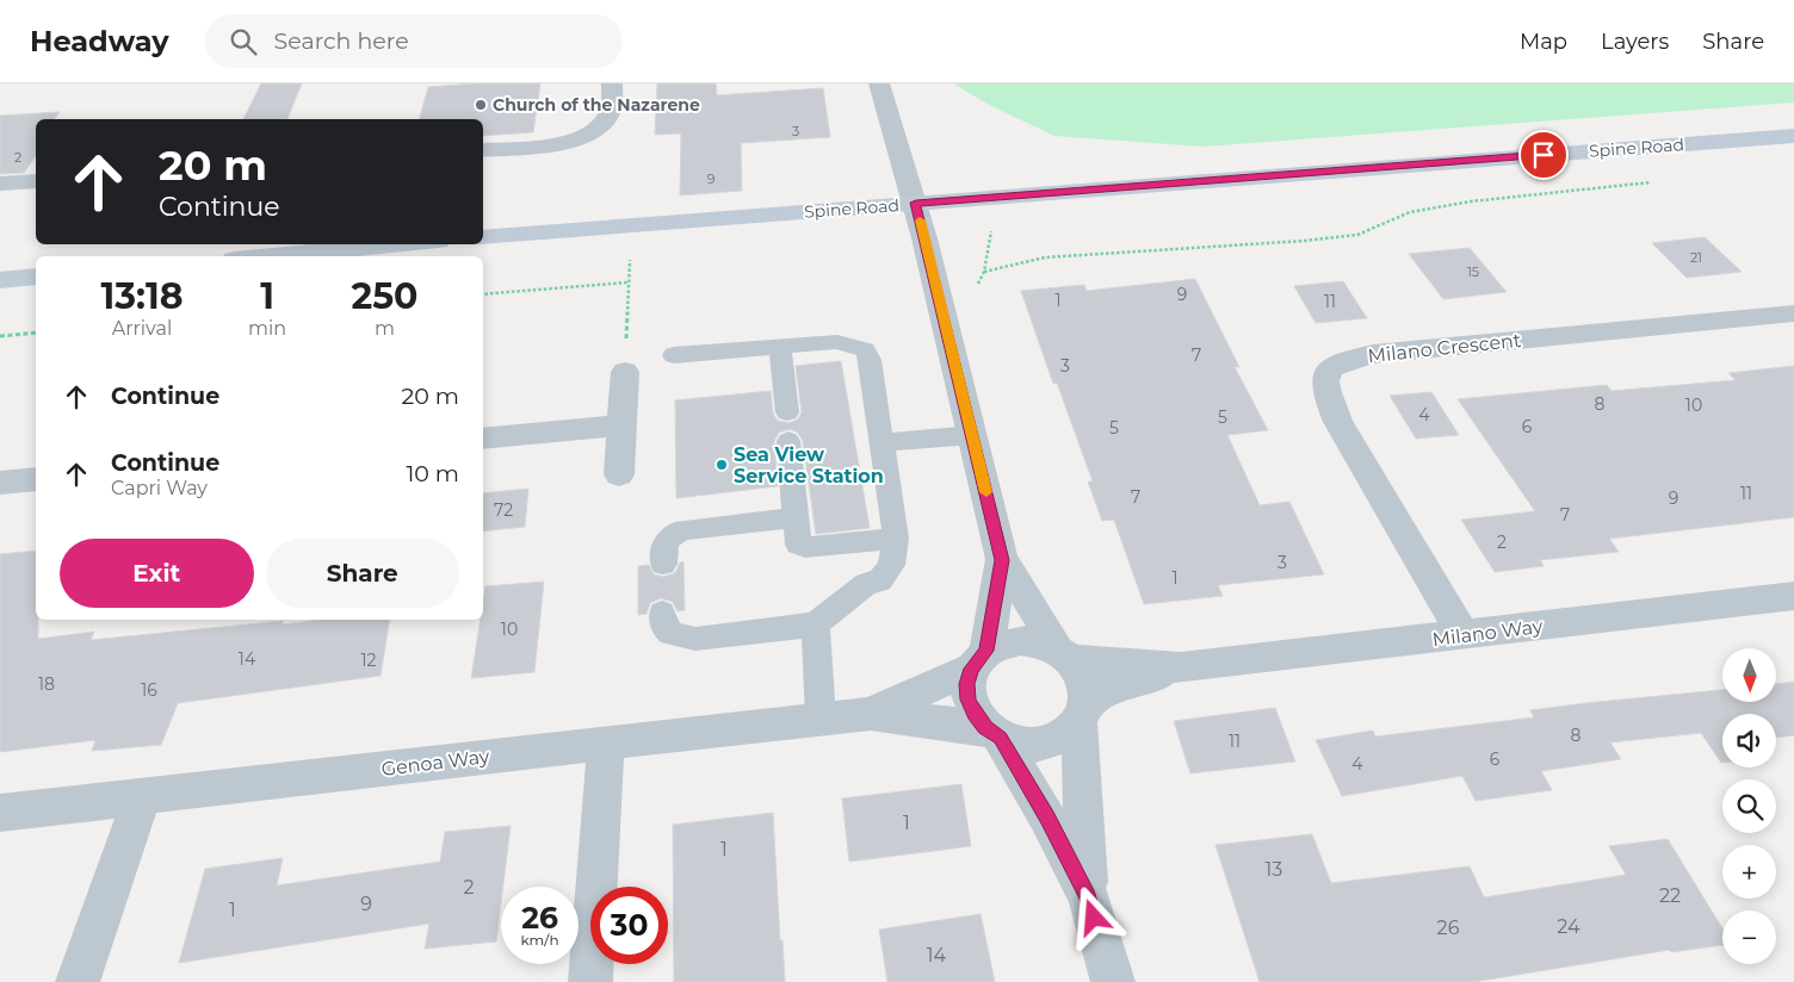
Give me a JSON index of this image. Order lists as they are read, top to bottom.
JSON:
{
  "streets": {
    "main road": ["Spine Road"],
    "street": ["Milano Crescent", "Milano Way", "Genoa Way"]
  },
  "crossings": [
    ["Milano Crescent", "Milano Way"],
    ["Milano Way", "Genoa Way"]
  ],
  "places": ["Church of the Nazarene", "Sea View Service Station"],
  "house_numbers": [
    "3",
    "2",
    "9",
    "21",
    "15",
    "9",
    "1",
    "11",
    "7",
    "3",
    "8",
    "10",
    "4",
    "5",
    "6",
    "5",
    "11",
    "7",
    "9",
    "72",
    "7",
    "2",
    "3",
    "1",
    "10",
    "14",
    "12",
    "18",
    "16",
    "8",
    "11",
    "6",
    "4",
    "1",
    "1",
    "13",
    "2",
    "22",
    "9",
    "1",
    "24",
    "26",
    "14"
  ],
  "north": "bottom",
  "page": {
    "header": "Headway",
    "search": "Search here",
    "nav": ["Map", "Layers", "Share"],
    "turn": ["20 m", "Continue"],
    "eta": [
      "13:18",
      "Arrival",
      "1",
      "min",
      "250",
      "m"
    ],
    "list": [
      {
        "name": "Continue",
        "value": "20 m"
      },
      {
        "name": "Continue",
        "note": "Capri Way",
        "value": "10 m"
      }
    ],
    "buttons": ["Exit", "Share"],
    "map_buttons": ["+", "−"],
    "speed": "26 km/h",
    "limit": "30"
  }
}
